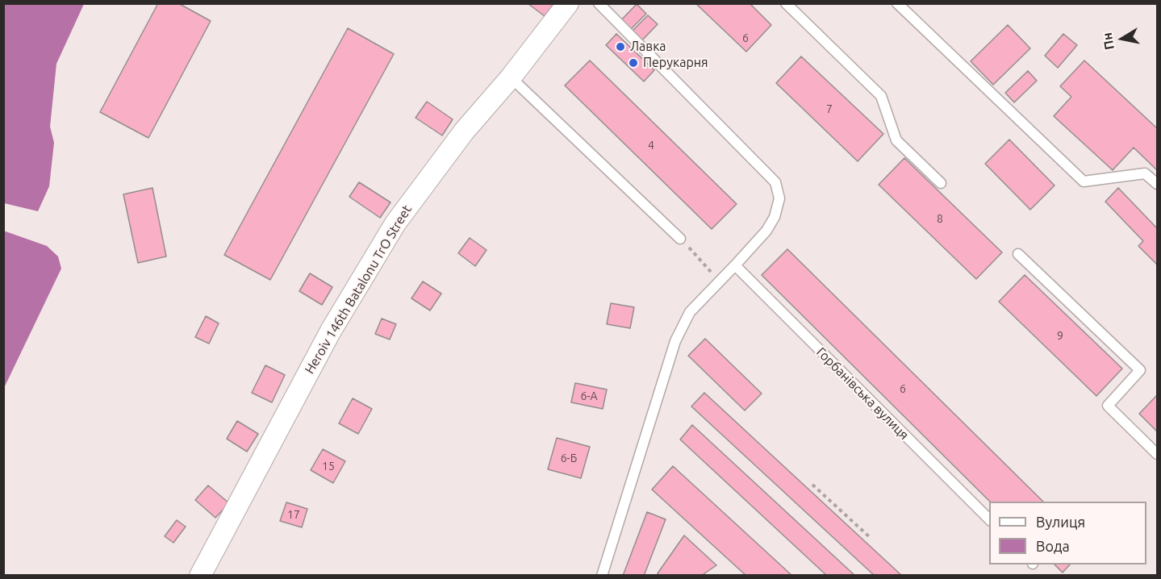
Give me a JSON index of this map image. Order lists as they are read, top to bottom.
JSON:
{
  "streets": {
    "street": ["Heroiv 146th Batalonu TrO Street"],
    "lane": ["Горбанівська вулиця"]
  },
  "places": ["Лавка", "Перукарня"],
  "house_numbers": [
    "6",
    "7",
    "4",
    "8",
    "9",
    "6",
    "6-А",
    "6-Б",
    "15",
    "17"
  ],
  "legend": ["Вулиця", "Вода"],
  "north": "left"
}
